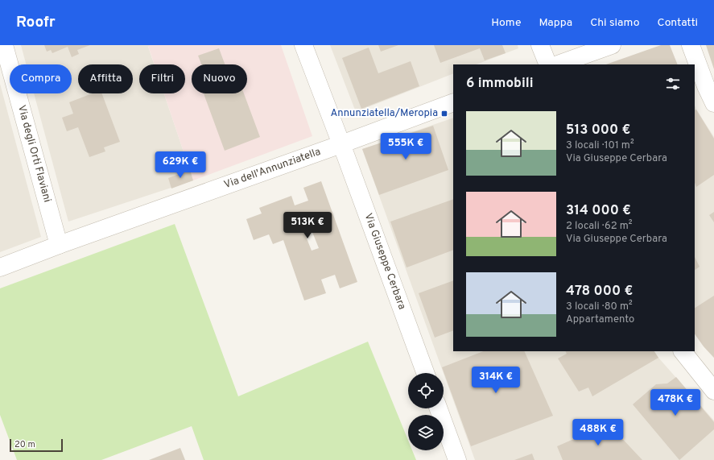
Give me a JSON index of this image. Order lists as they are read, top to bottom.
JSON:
{
  "streets": {
    "street": ["Via degli Orti Flaviani", "Via dell'Annunziatella", "Via Giuseppe Cerbara"]
  },
  "crossings": [
    ["Via degli Orti Flaviani", "Via dell'Annunziatella"],
    ["Via dell'Annunziatella", "Via Giuseppe Cerbara"]
  ],
  "places": {
    "transit": ["Annunziatella/Meropia"]
  },
  "scale_bar": "20 m",
  "page": {
    "header": "Roofr",
    "nav": [
      "Home",
      "Mappa",
      "Chi siamo",
      "Contatti"
    ],
    "chip": [
      "Compra",
      "Affitta",
      "Filtri",
      "Nuovo"
    ],
    "heading": "6 immobili",
    "list": [
      {
        "name": "513 000 €",
        "note": "3 locali · 101 m² · Via Giuseppe Cerbara"
      },
      {
        "name": "314 000 €",
        "note": "2 locali · 62 m² · Via Giuseppe Cerbara"
      },
      {
        "name": "478 000 €",
        "note": "3 locali · 80 m² · Appartamento"
      }
    ],
    "price": [
      "555K €",
      "629K €",
      "513K €",
      "314K €",
      "478K €",
      "488K €"
    ],
    "scale": "20 m"
  }
}
